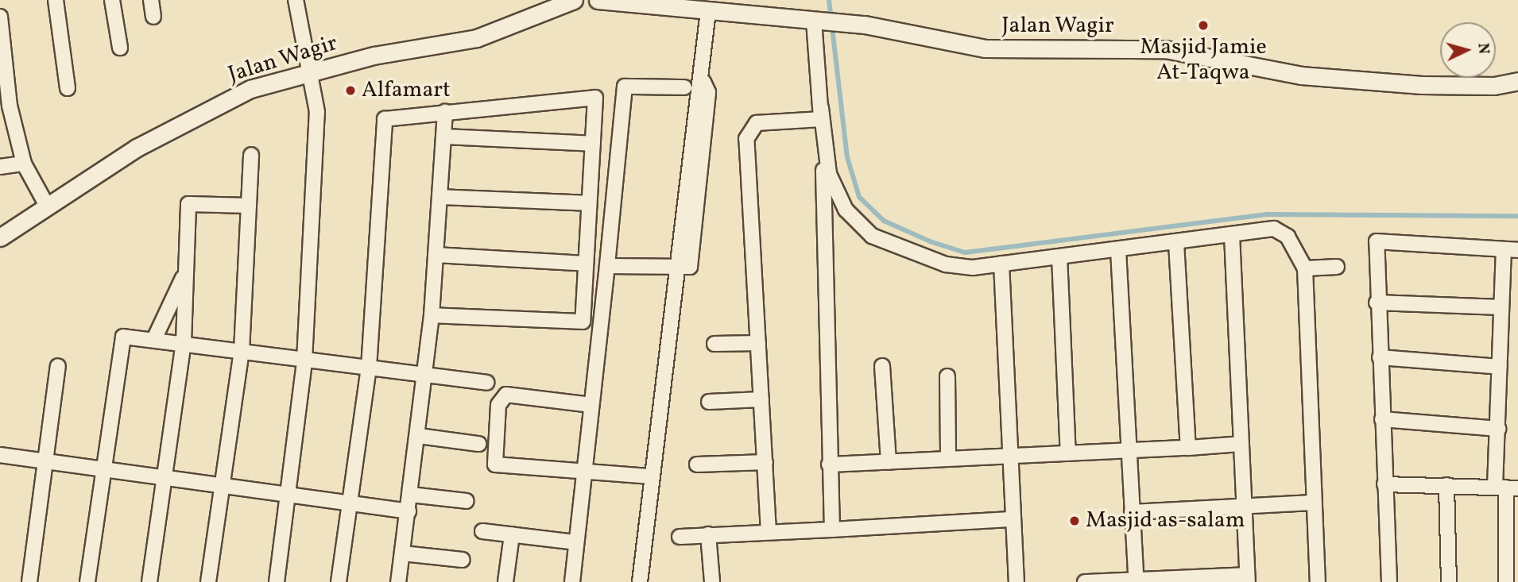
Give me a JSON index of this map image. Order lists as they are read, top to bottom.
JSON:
{
  "streets": {
    "street": ["Jalan Wagir"]
  },
  "places": ["Masjid Jamie At-Taqwa", "Alfamart", "Masjid as-salam"],
  "north": "right"
}
